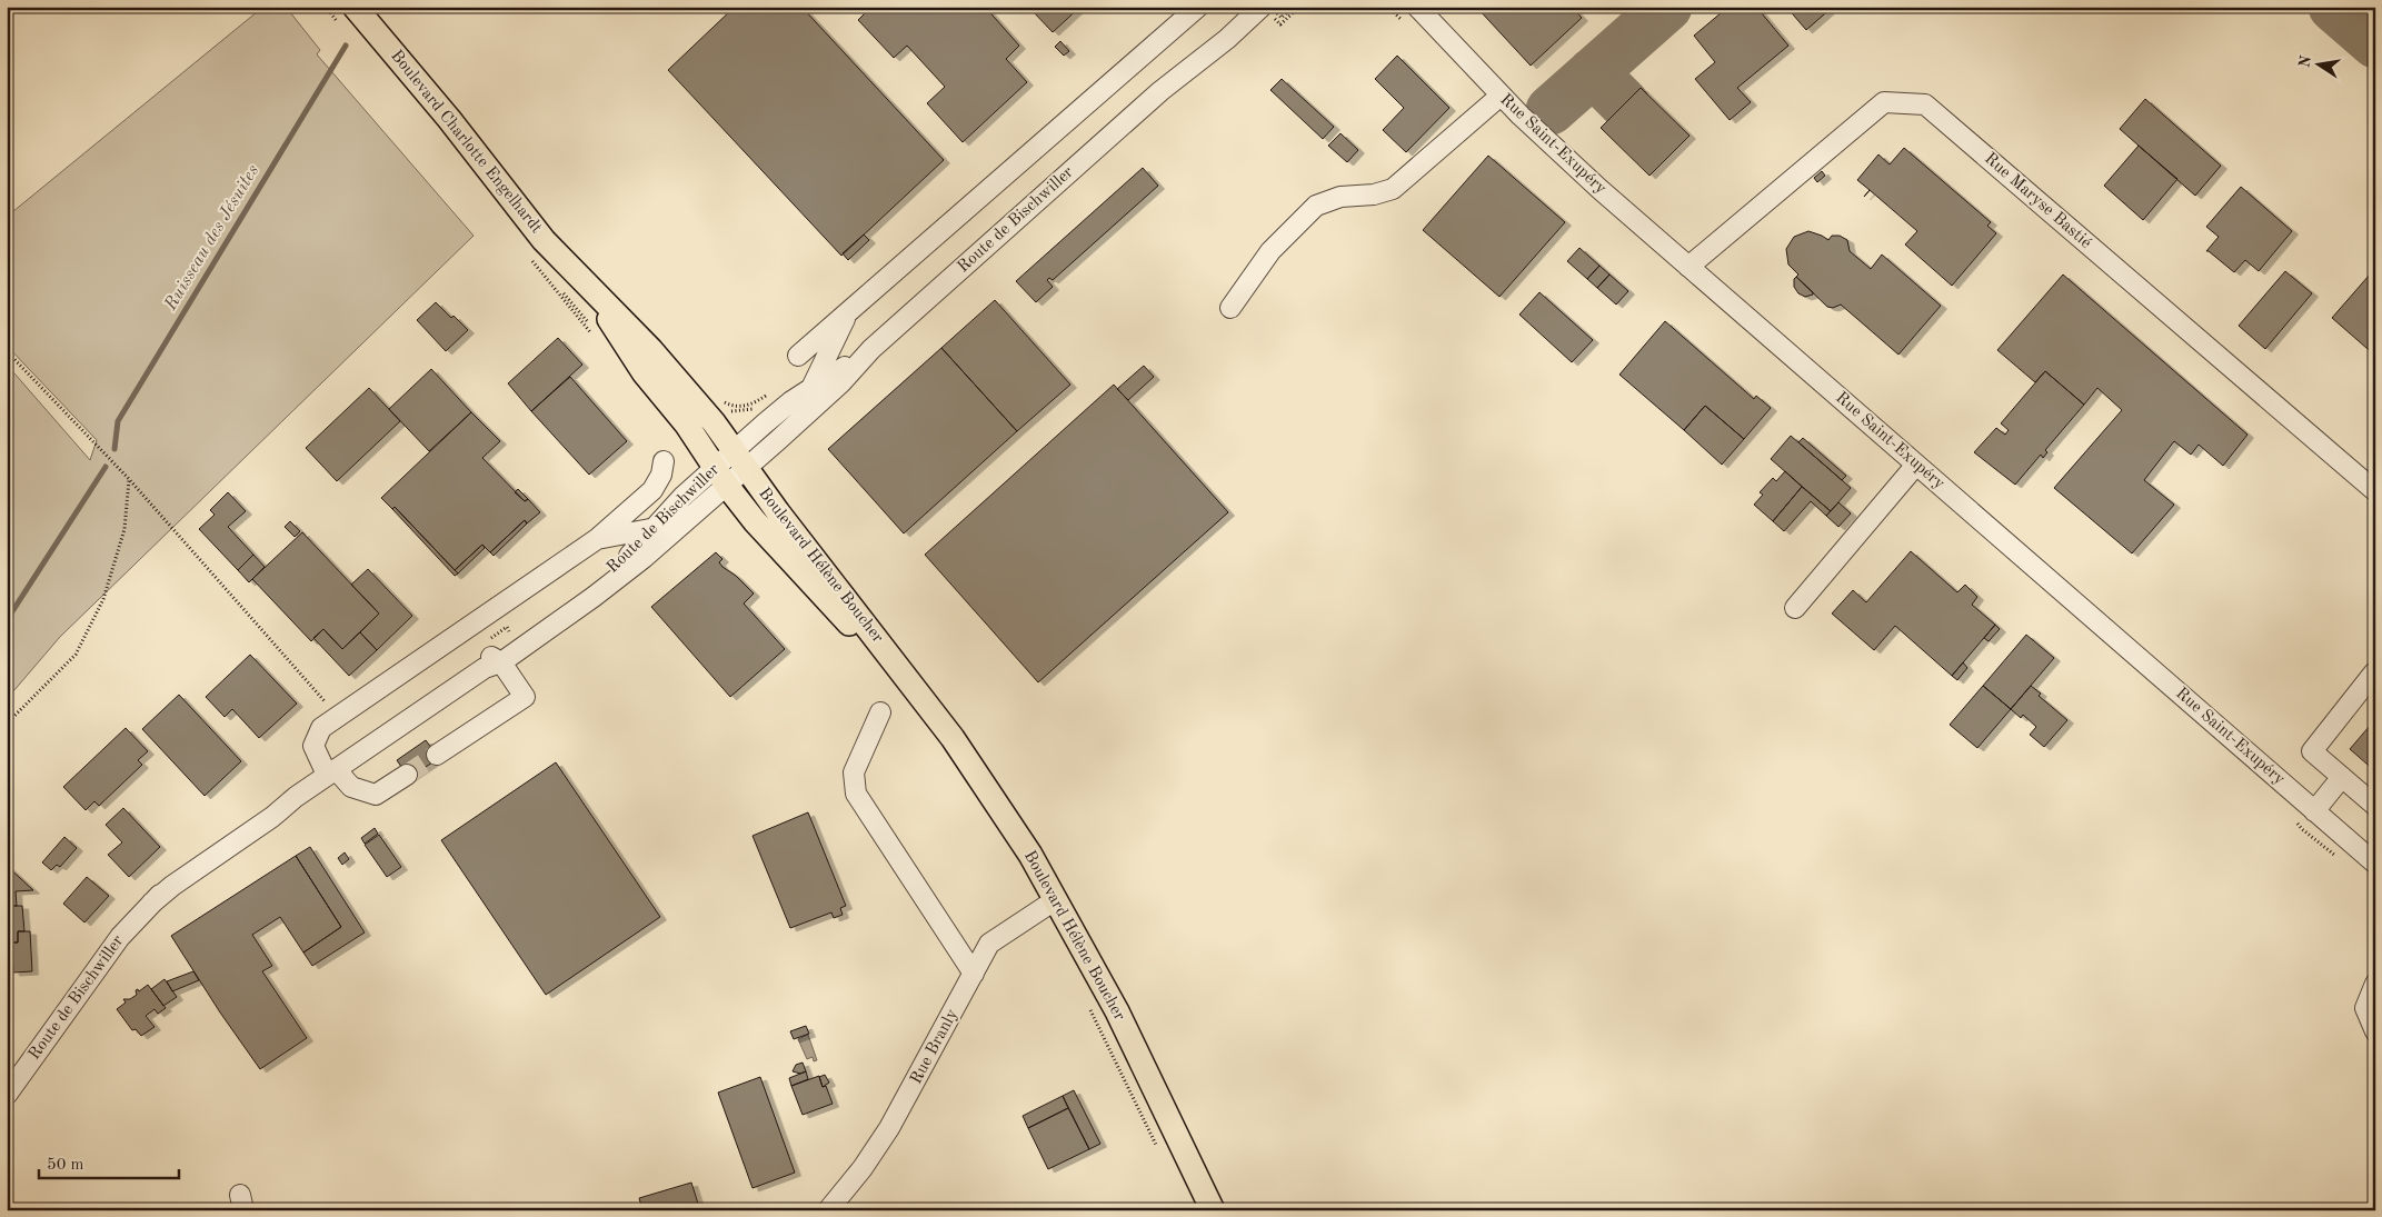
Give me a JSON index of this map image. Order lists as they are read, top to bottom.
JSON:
{
  "streets": {
    "main road": ["Boulevard Charlotte Engelhardt", "Boulevard Hélène Boucher"],
    "street": [
      "Rue Saint-Exupéry",
      "Rue Maryse Bastié",
      "Route de Bischwiller",
      "Rue Branly"
    ]
  },
  "crossings": [
    ["Boulevard Charlotte Engelhardt", "Route de Bischwiller"],
    ["Boulevard Charlotte Engelhardt", "Boulevard Hélène Boucher"],
    ["Rue Saint-Exupéry", "Rue Maryse Bastié"],
    ["Route de Bischwiller", "Boulevard Hélène Boucher"],
    ["Boulevard Hélène Boucher", "Rue Branly"]
  ],
  "water": ["Ruisseau des Jésuites"],
  "scale_bar": "50 m",
  "north": "left"
}
